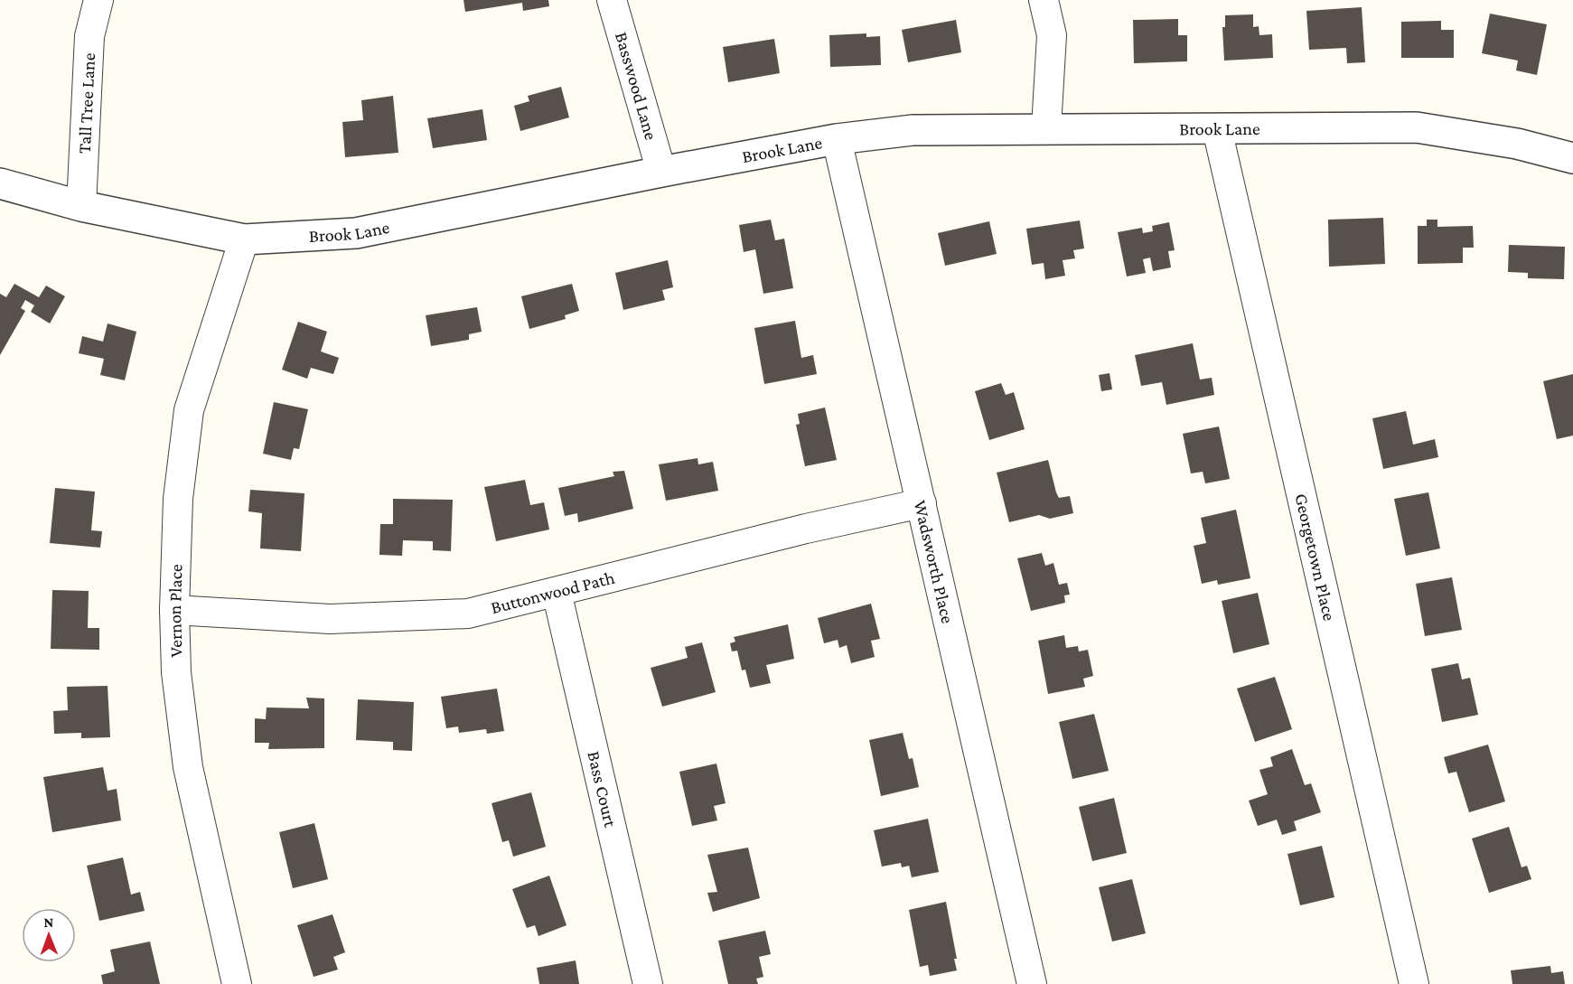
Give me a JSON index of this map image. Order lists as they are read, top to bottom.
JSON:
{
  "streets": {
    "street": [
      "Basswood Lane",
      "Tall Tree Lane",
      "Brook Lane",
      "Georgetown Place",
      "Wadsworth Place",
      "Buttonwood Path",
      "Vernon Place",
      "Bass Court"
    ]
  },
  "crossings": [
    ["Basswood Lane", "Brook Lane"],
    ["Tall Tree Lane", "Brook Lane"],
    ["Brook Lane", "Georgetown Place"],
    ["Brook Lane", "Wadsworth Place"],
    ["Brook Lane", "Vernon Place"],
    ["Wadsworth Place", "Buttonwood Path"],
    ["Buttonwood Path", "Vernon Place"],
    ["Buttonwood Path", "Bass Court"]
  ],
  "north": "top"
}
